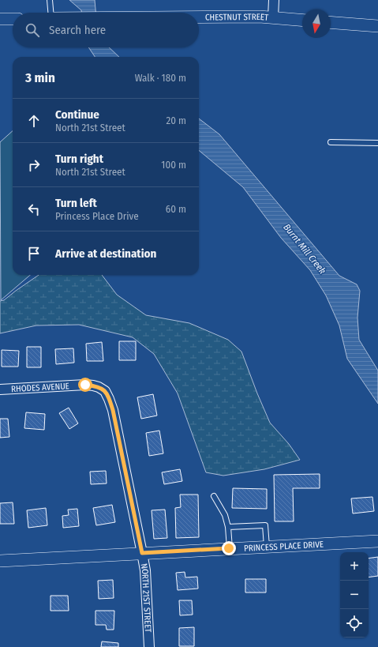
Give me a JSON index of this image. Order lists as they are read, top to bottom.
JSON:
{
  "streets": {
    "street": [
      "CHESTNUT STREET",
      "RHODES AVENUE",
      "PRINCESS PLACE DRIVE",
      "NORTH 21ST STREET"
    ]
  },
  "crossings": [
    ["RHODES AVENUE", "NORTH 21ST STREET"],
    ["PRINCESS PLACE DRIVE", "NORTH 21ST STREET"]
  ],
  "water": ["Burnt Mill Creek"],
  "north": "bottom",
  "page": {
    "search": "Search here",
    "heading": ["3 min", "Walk · 180 m"],
    "list": [
      ["Continue", "North 21st Street", "20 m"],
      ["Turn right", "North 21st Street", "100 m"],
      ["Turn left", "Princess Place Drive", "60 m"],
      "Arrive at destination"
    ],
    "map_buttons": ["+", "−"]
  }
}
